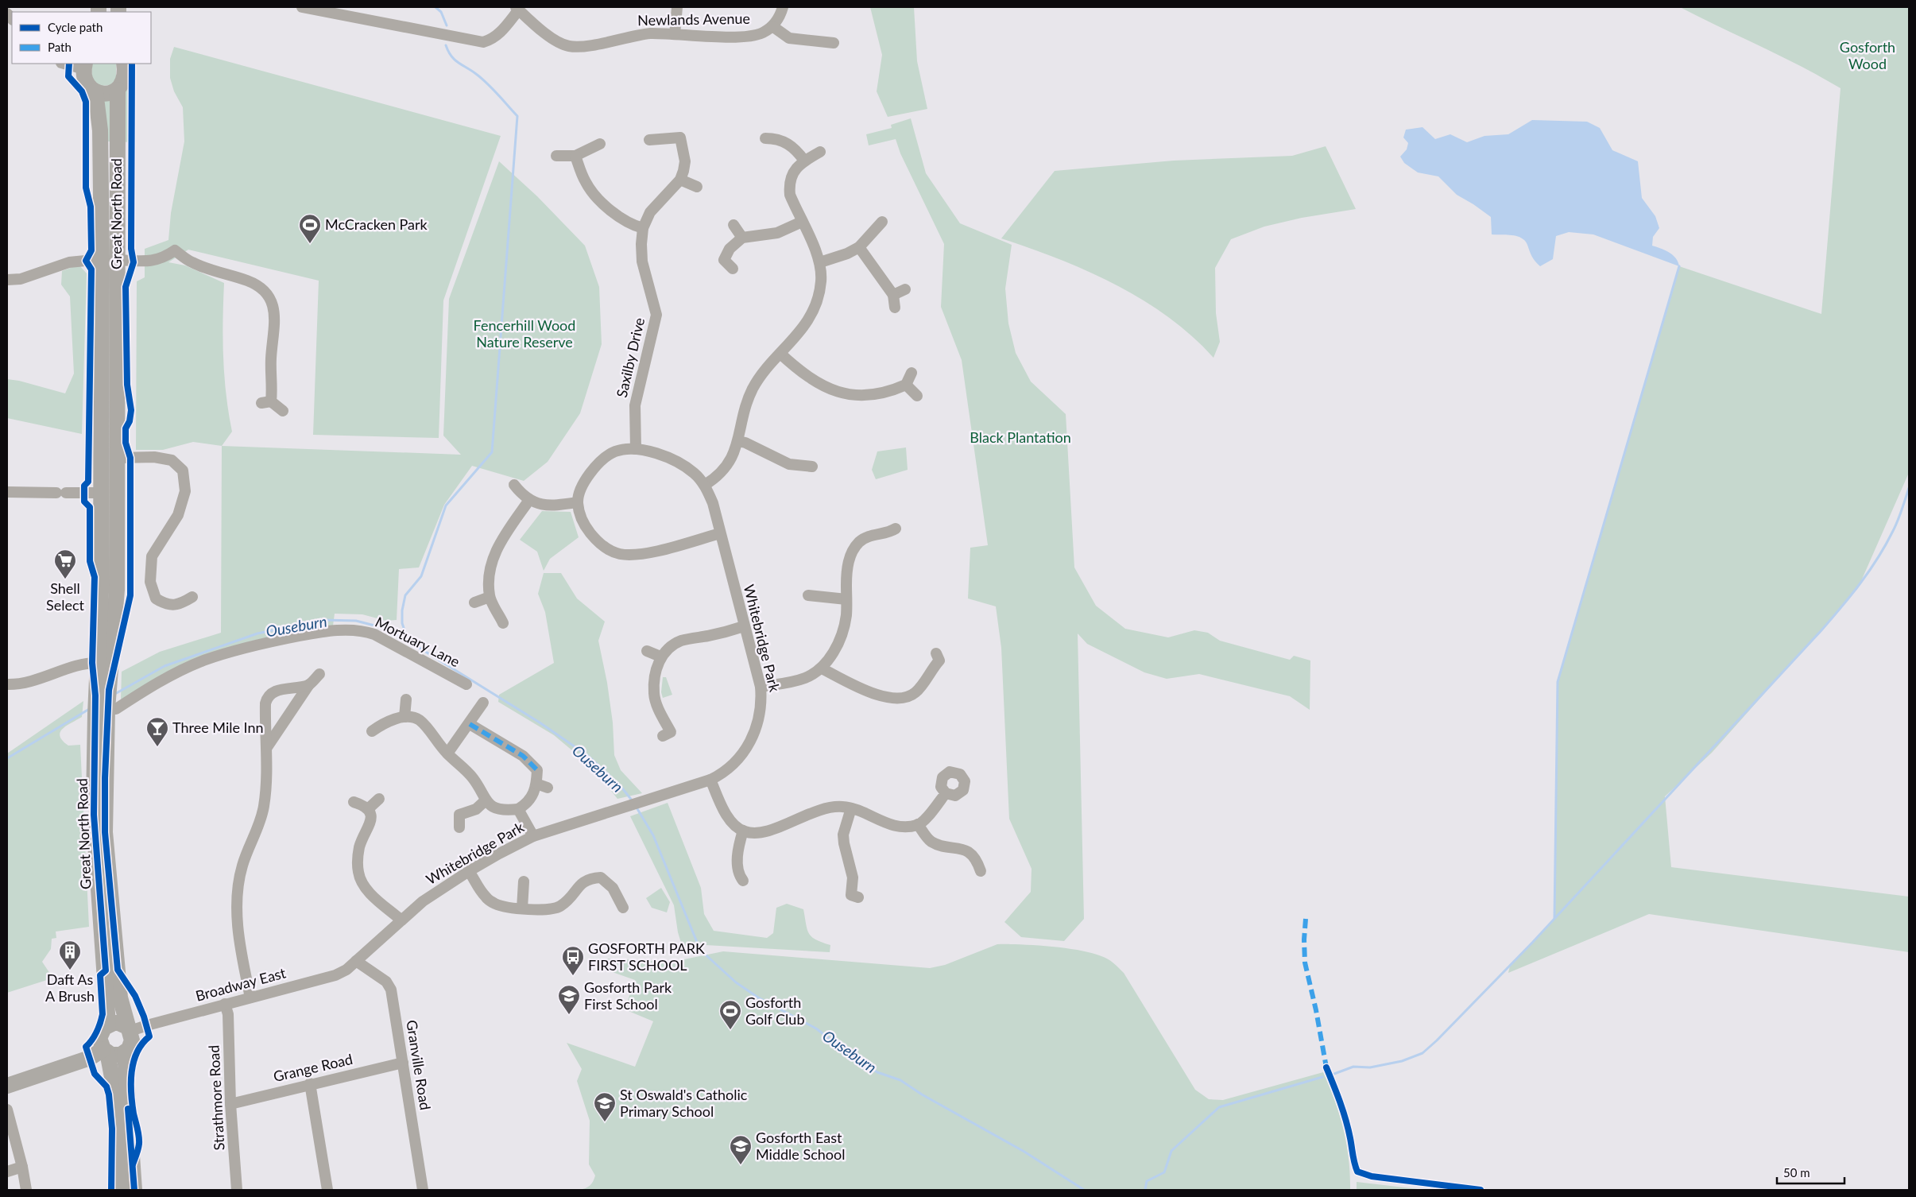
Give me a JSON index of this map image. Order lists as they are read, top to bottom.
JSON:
{
  "streets": {
    "main road": ["Great North Road"],
    "street": [
      "Newlands Avenue",
      "Saxilby Drive",
      "Whitebridge Park",
      "Mortuary Lane",
      "Broadway East",
      "Granville Road",
      "Grange Road",
      "Strathmore Road"
    ]
  },
  "crossings": [
    ["Great North Road", "Mortuary Lane"],
    ["Great North Road", "Broadway East"],
    ["Saxilby Drive", "Whitebridge Park"],
    ["Whitebridge Park", "Broadway East"],
    ["Whitebridge Park", "Granville Road"],
    ["Broadway East", "Granville Road"],
    ["Broadway East", "Strathmore Road"],
    ["Granville Road", "Grange Road"],
    ["Grange Road", "Strathmore Road"]
  ],
  "water": ["Ouseburn"],
  "parks": ["Gosforth Wood", "Fencerhill Wood Nature Reserve", "Black Plantation"],
  "places": {
    "sports": ["McCracken Park", "Gosforth Golf Club"],
    "supermarket": ["Shell Select"],
    "bar": ["Three Mile Inn"],
    "building": ["Daft As A Brush"],
    "bus stop": ["GOSFORTH PARK FIRST SCHOOL"],
    "school or university": ["Gosforth Park First School", "St Oswald's Catholic Primary School", "Gosforth East Middle School"]
  },
  "legend": ["Cycle path", "Path"],
  "scale_bar": "50 m"
}
